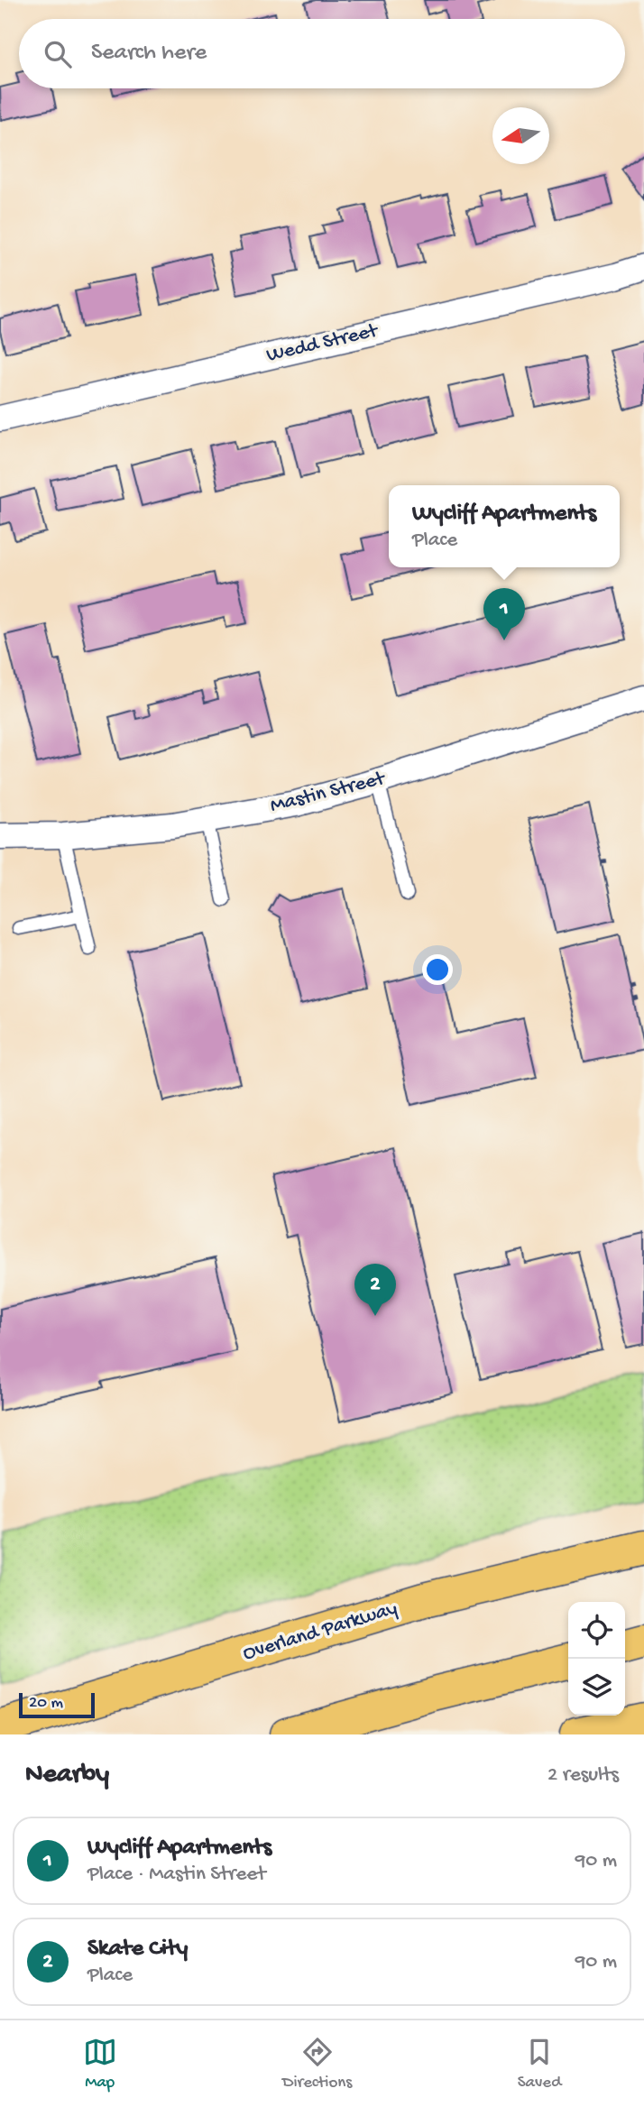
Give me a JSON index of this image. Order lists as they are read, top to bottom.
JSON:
{
  "streets": {
    "highway": ["Overland Parkway"],
    "street": ["Wedd Street", "Mastin Street"]
  },
  "scale_bar": "20 m",
  "north": "left",
  "page": {
    "search": "Search here",
    "popup": ["Wycliff Apartments", "Place"],
    "pins": ["1", "2"],
    "scale": "20 m",
    "heading": ["Nearby", "2 results"],
    "list": [
      {
        "mark": "1",
        "name": "Wycliff Apartments",
        "note": "Place · Mastin Street",
        "value": "90 m"
      },
      {
        "mark": "2",
        "name": "Skate City",
        "note": "Place",
        "value": "90 m"
      }
    ],
    "nav": ["Map", "Directions", "Saved"]
  }
}
